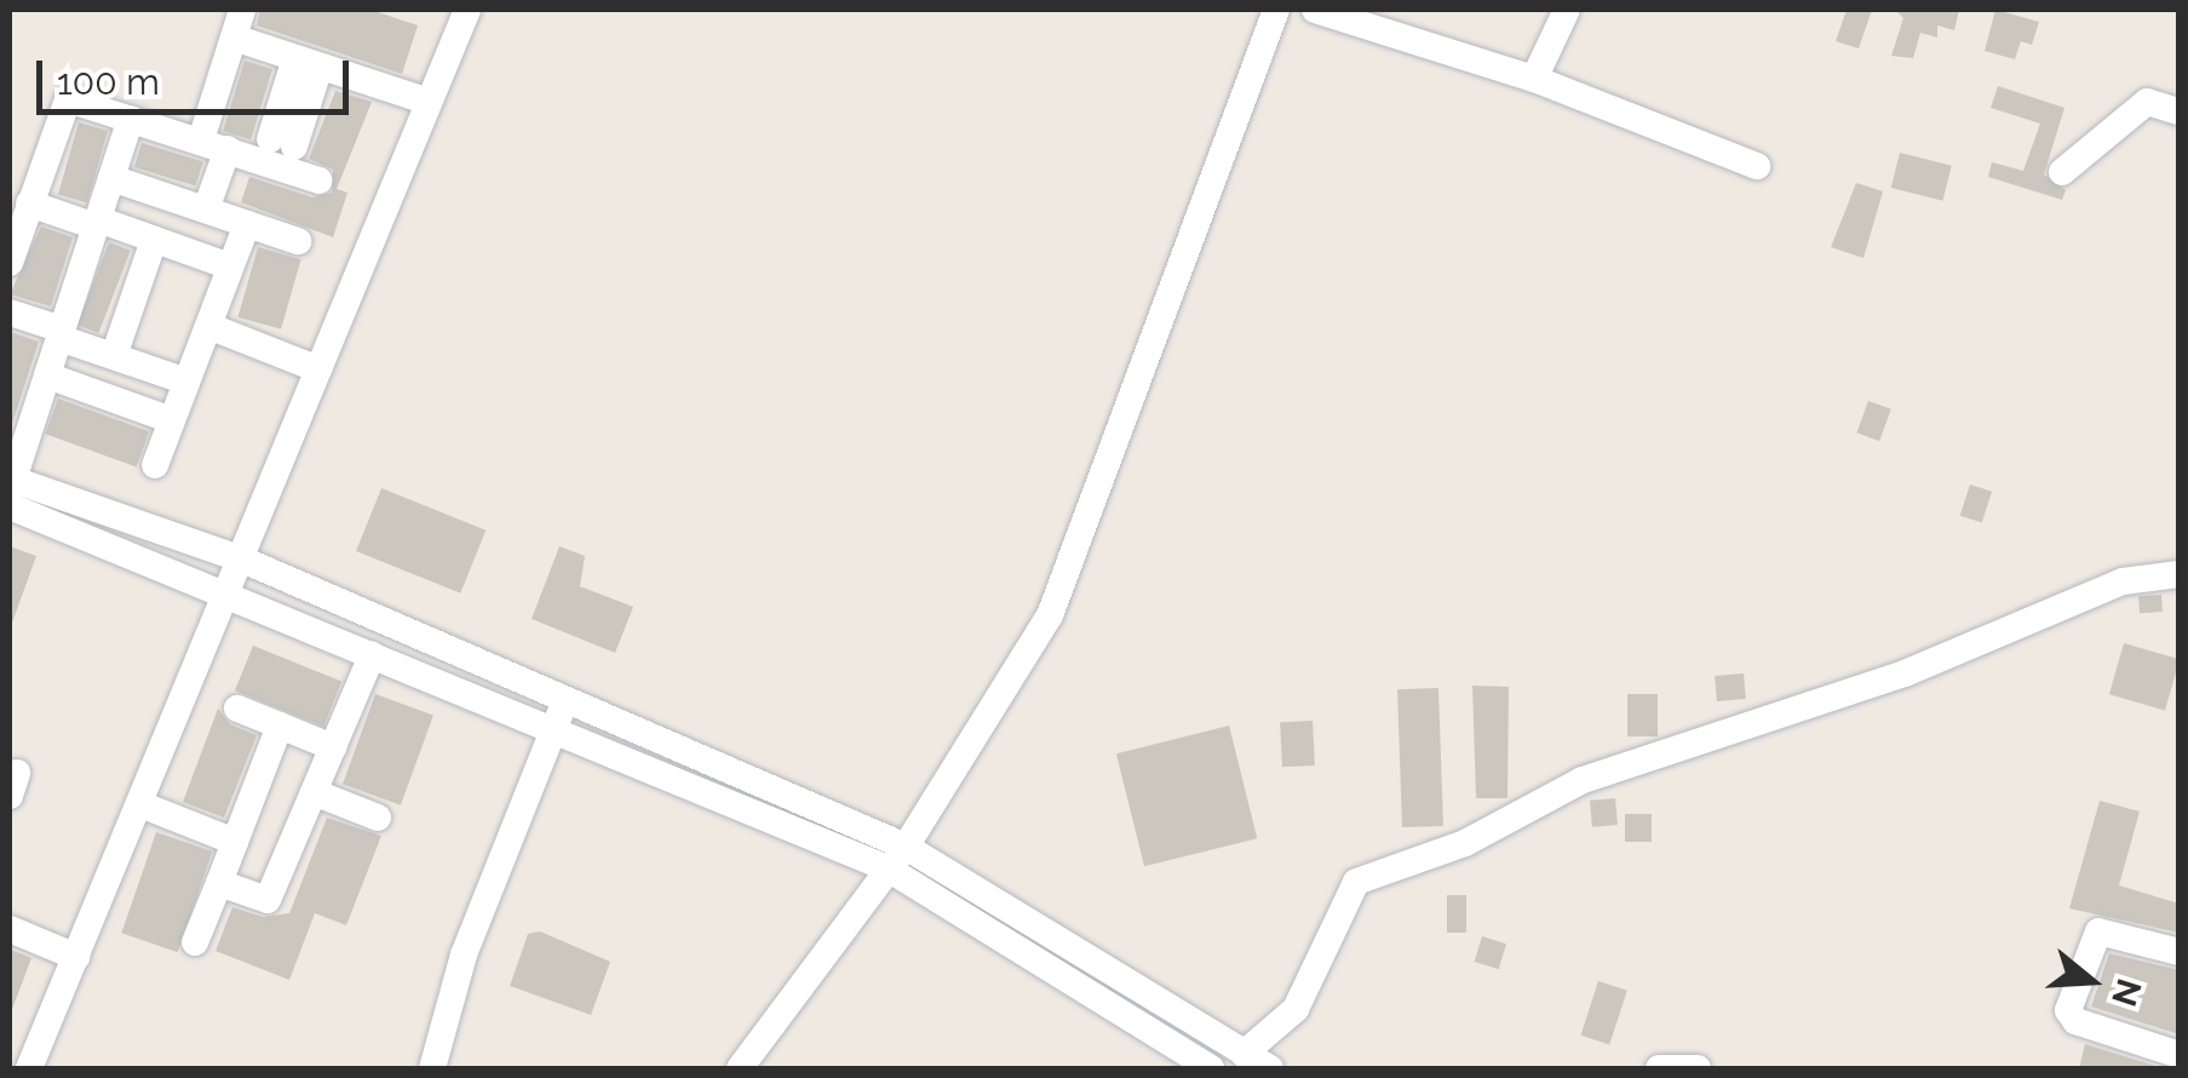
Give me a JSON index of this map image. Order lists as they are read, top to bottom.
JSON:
{
  "scale_bar": "100 m",
  "north": "right"
}
